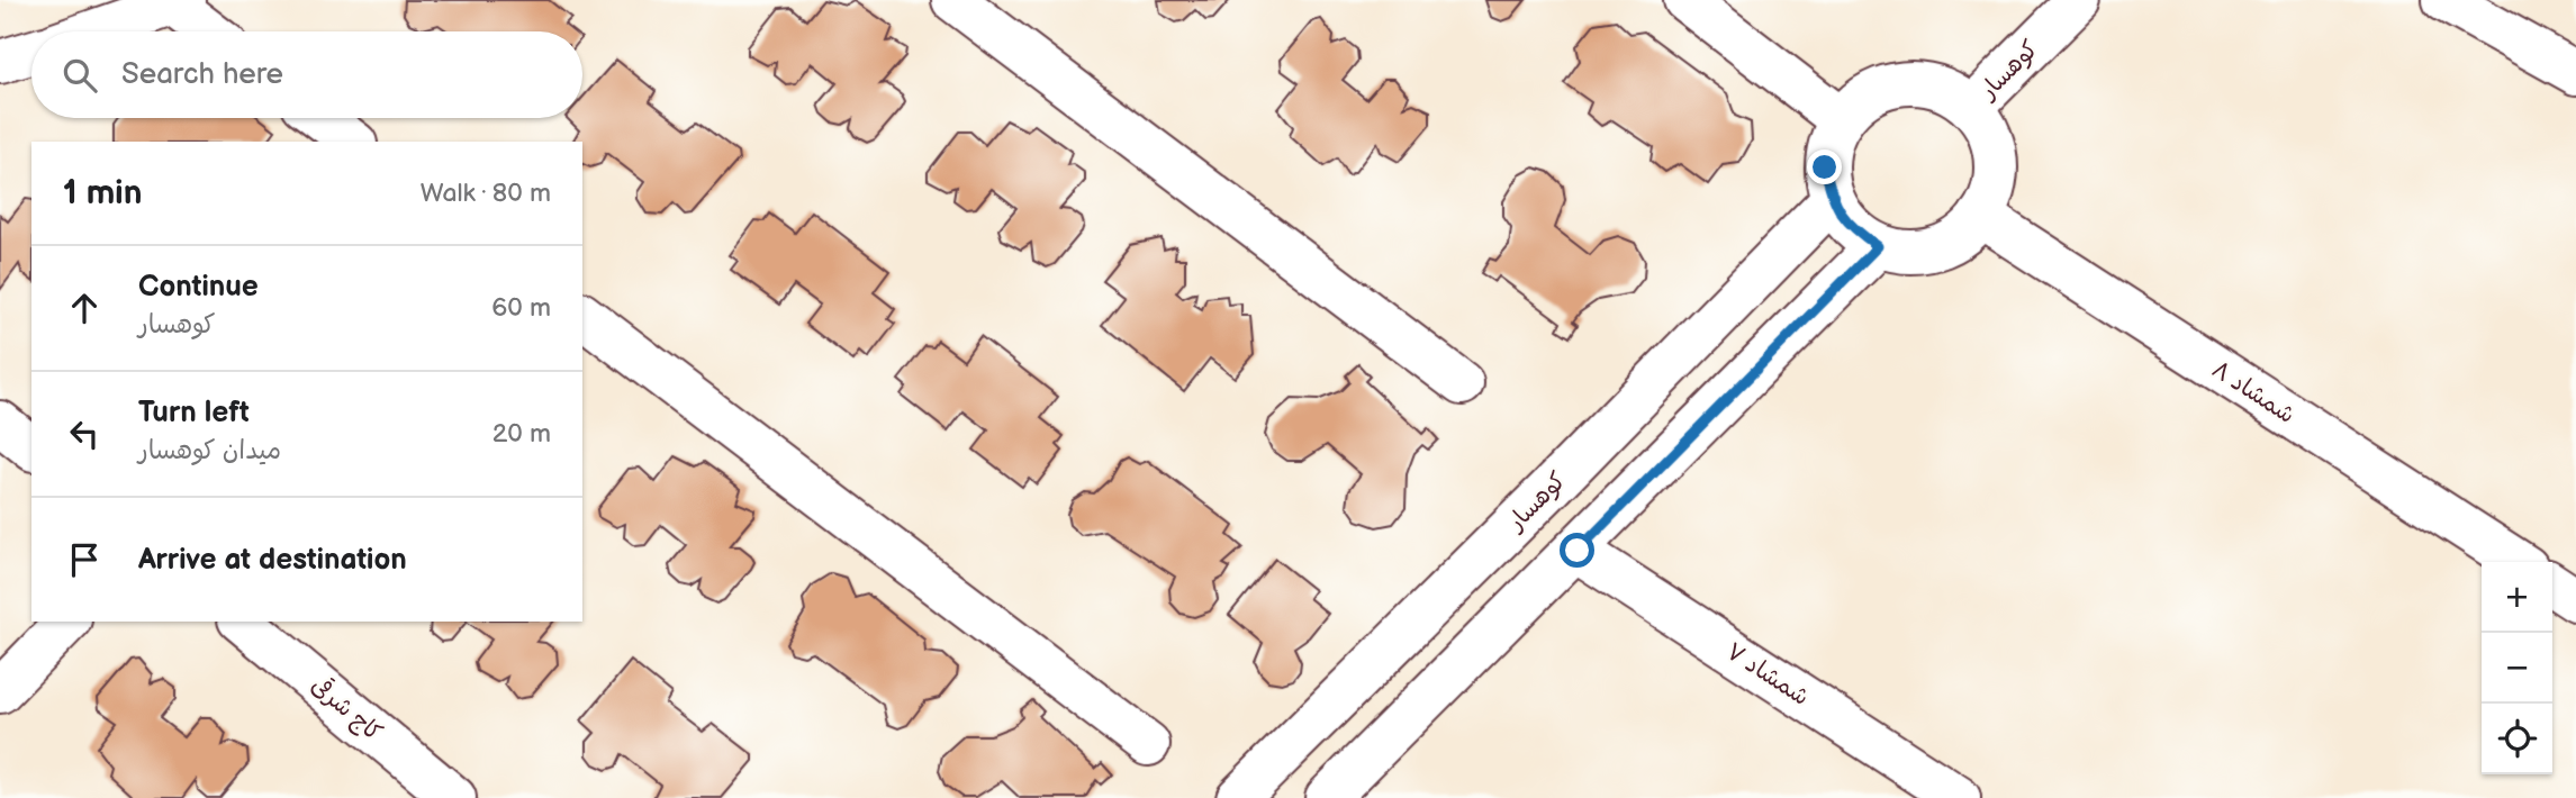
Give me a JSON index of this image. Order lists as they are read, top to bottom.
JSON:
{
  "streets": {
    "street": [
      "کوهسار",
      "شمشاد ۸",
      "شمشاد ۷",
      "کاج شرقی"
    ]
  },
  "crossings": [
    ["کوهسار", "شمشاد ۸"]
  ],
  "page": {
    "search": "Search here",
    "heading": ["1 min", "Walk · 80 m"],
    "list": [
      ["Continue", "کوهسار", "60 m"],
      ["Turn left", "میدان کوهسار", "20 m"],
      "Arrive at destination"
    ],
    "map_buttons": ["+", "−"]
  }
}
